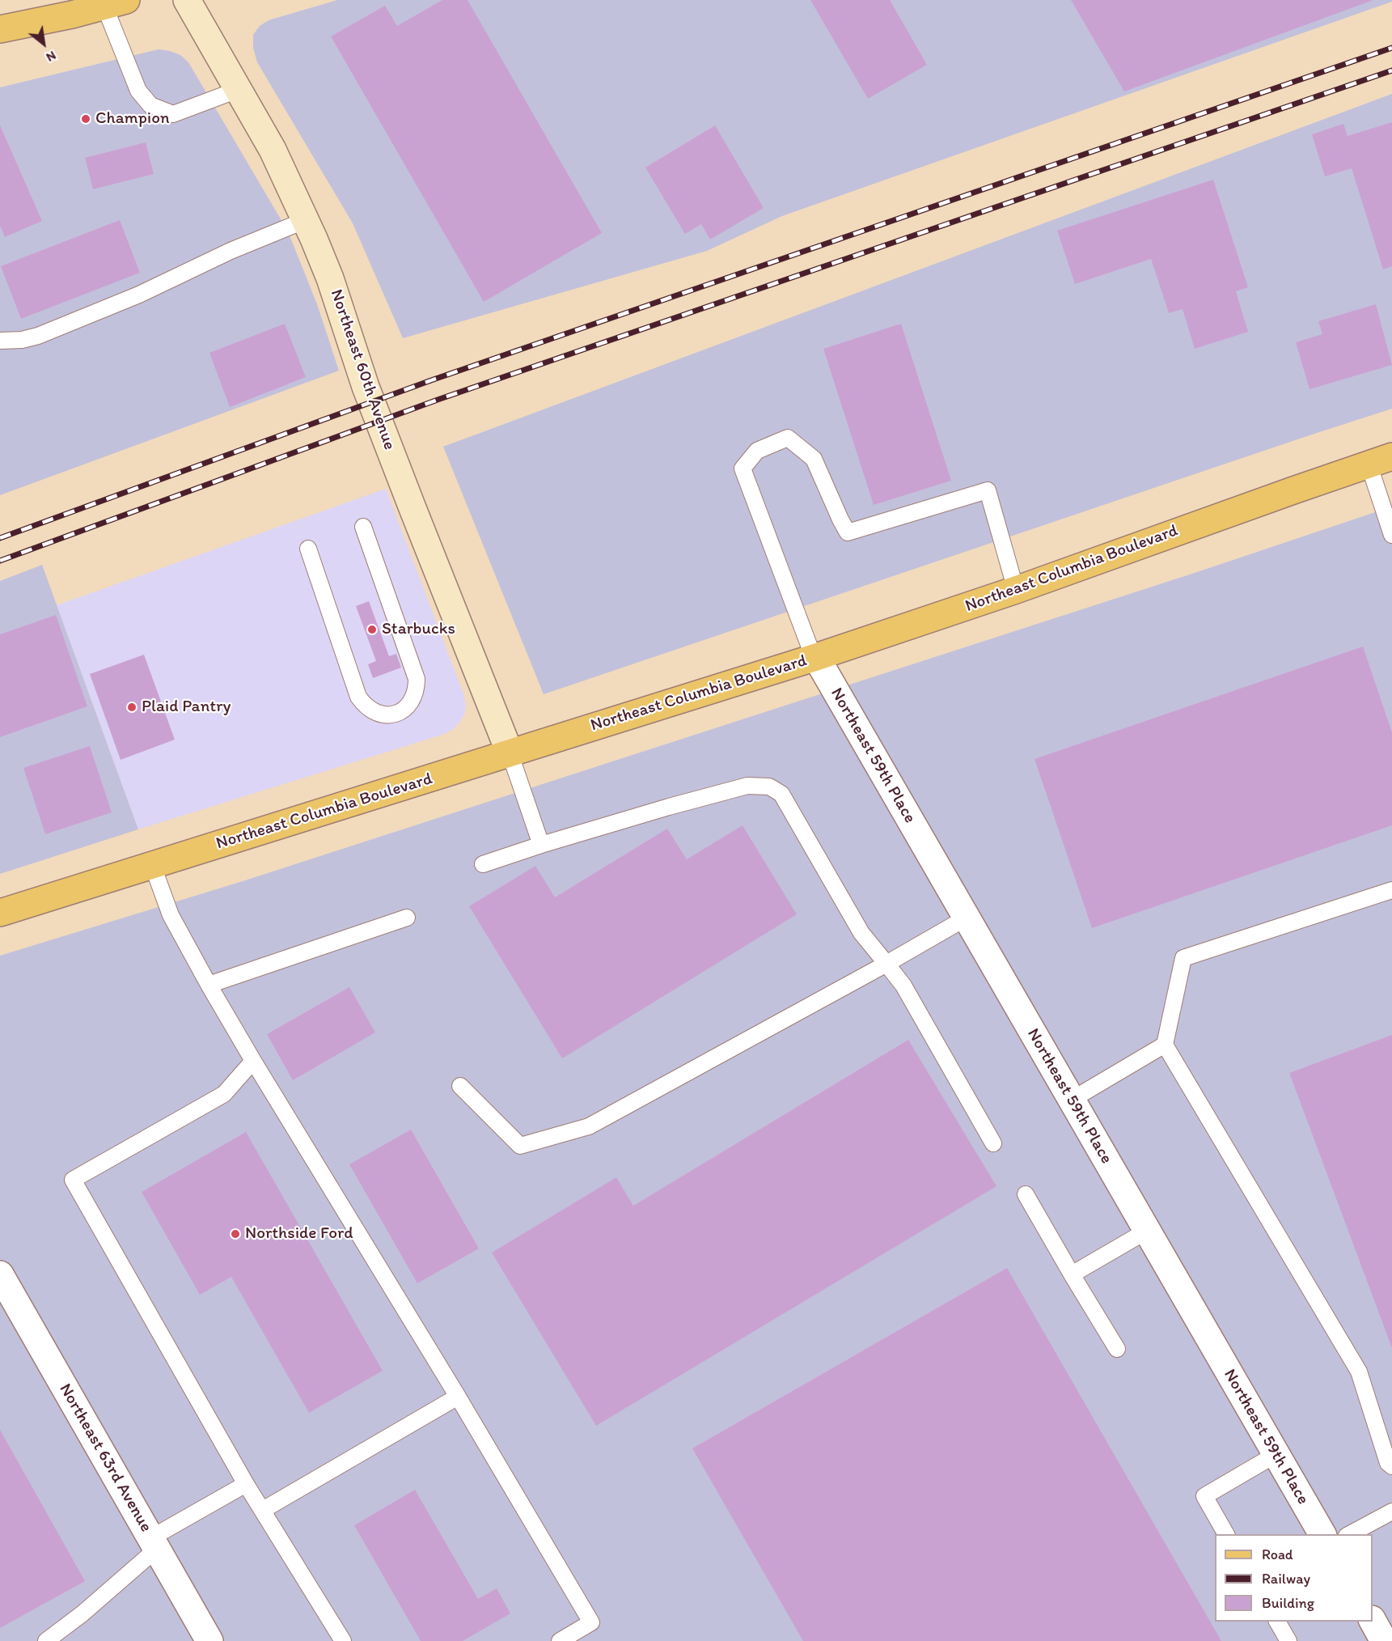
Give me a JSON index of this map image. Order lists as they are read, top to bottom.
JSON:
{
  "streets": {
    "main road": ["Northeast Columbia Boulevard"],
    "street": ["Northeast 60th Avenue", "Northeast 59th Place", "Northeast 63rd Avenue"]
  },
  "crossings": [
    ["Northeast 60th Avenue", "Northeast Columbia Boulevard"],
    ["Northeast Columbia Boulevard", "Northeast 59th Place"]
  ],
  "places": [
    "Champion",
    "Starbucks",
    "Plaid Pantry",
    "Northside Ford"
  ],
  "legend": ["Road", "Railway", "Building"],
  "north": "bottom right"
}
